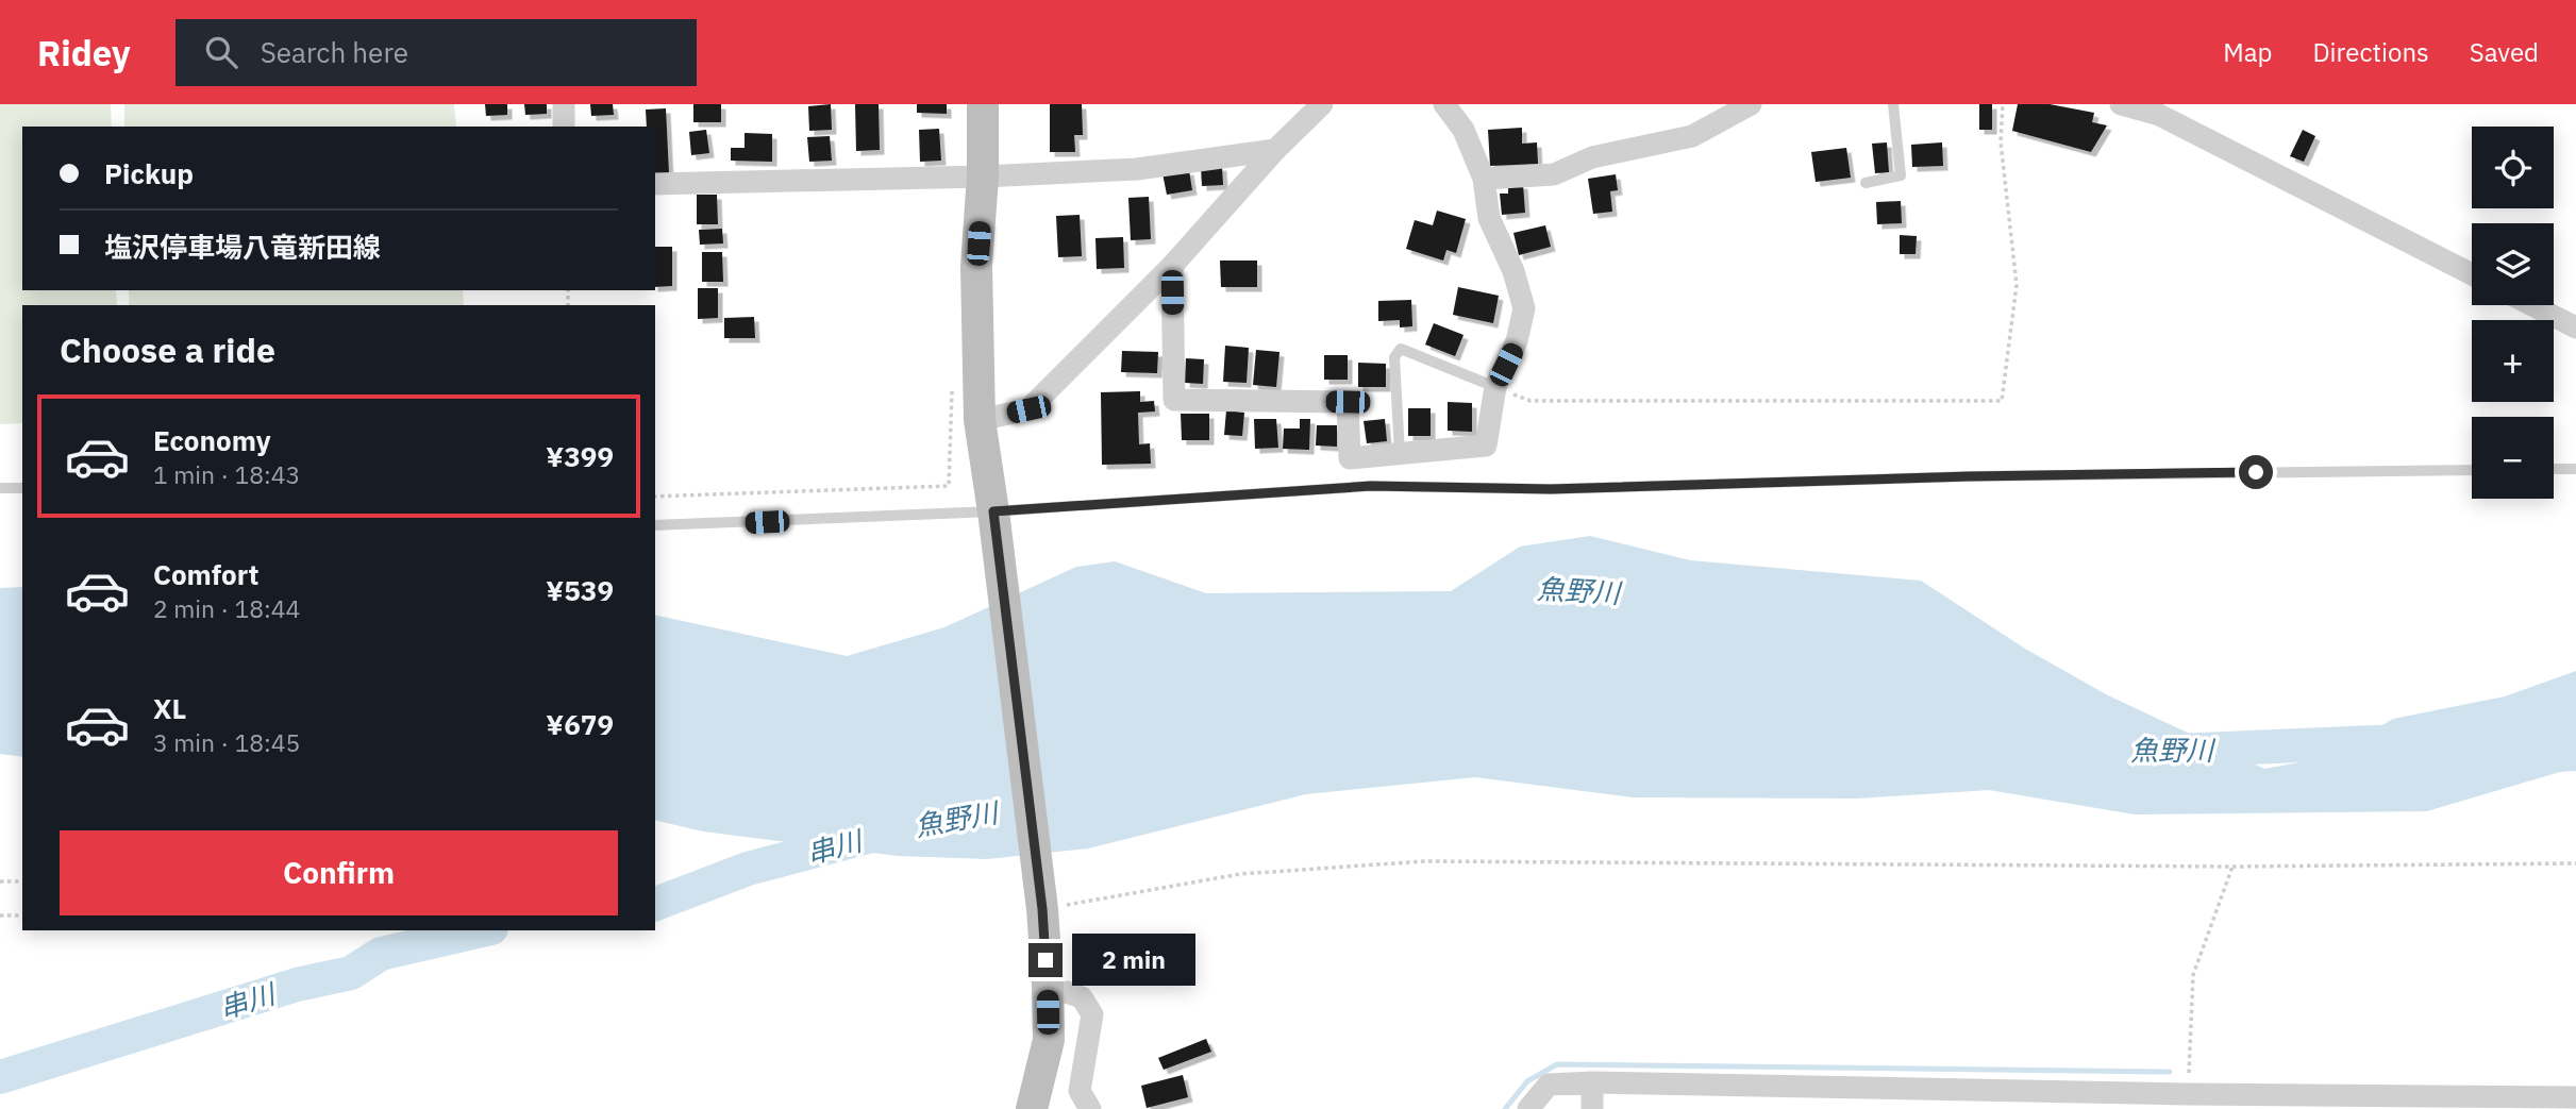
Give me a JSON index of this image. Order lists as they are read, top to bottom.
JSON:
{
  "water": ["魚野川", "串川"],
  "page": {
    "header": "Ridey",
    "search": "Search here",
    "nav": ["Map", "Directions", "Saved"],
    "map_buttons": ["+", "−"],
    "banner": ["Pickup", "塩沢停車場八竜新田線"],
    "heading": "Choose a ride",
    "list": [
      {
        "name": "Economy",
        "note": "1 min · 18:43",
        "value": "¥399"
      },
      {
        "name": "Comfort",
        "note": "2 min · 18:44",
        "value": "¥539"
      },
      {
        "name": "XL",
        "note": "3 min · 18:45",
        "value": "¥679"
      }
    ],
    "buttons": "Confirm",
    "bubble": "2 min"
  }
}
